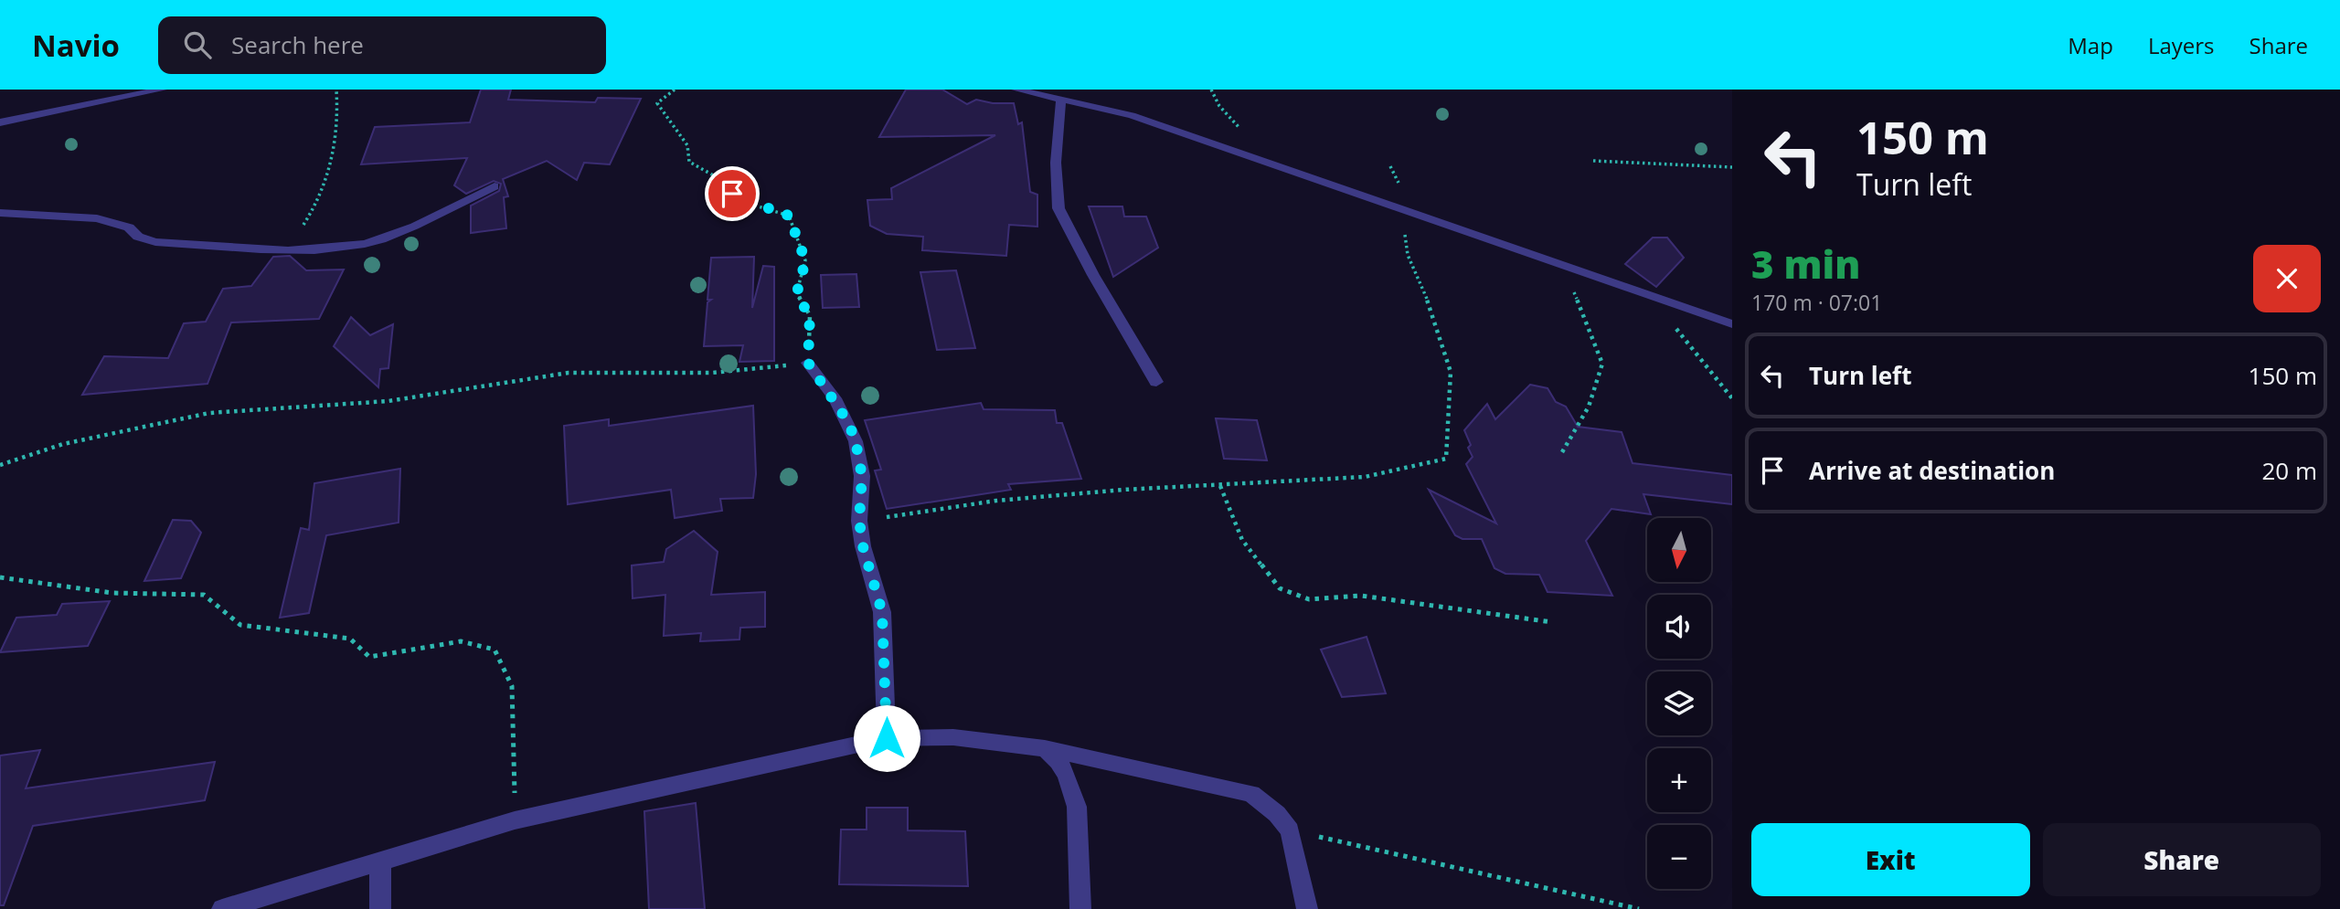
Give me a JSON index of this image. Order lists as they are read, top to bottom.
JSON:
{
  "north": "bottom",
  "page": {
    "header": "Navio",
    "search": "Search here",
    "nav": ["Map", "Layers", "Share"],
    "turn": ["150 m", "Turn left"],
    "heading": ["3 min", "170 m · 07:01"],
    "list": [
      {
        "name": "Turn left",
        "value": "150 m"
      },
      {
        "name": "Arrive at destination",
        "value": "20 m"
      }
    ],
    "map_buttons": ["+", "−"],
    "buttons": ["Exit", "Share"]
  }
}
